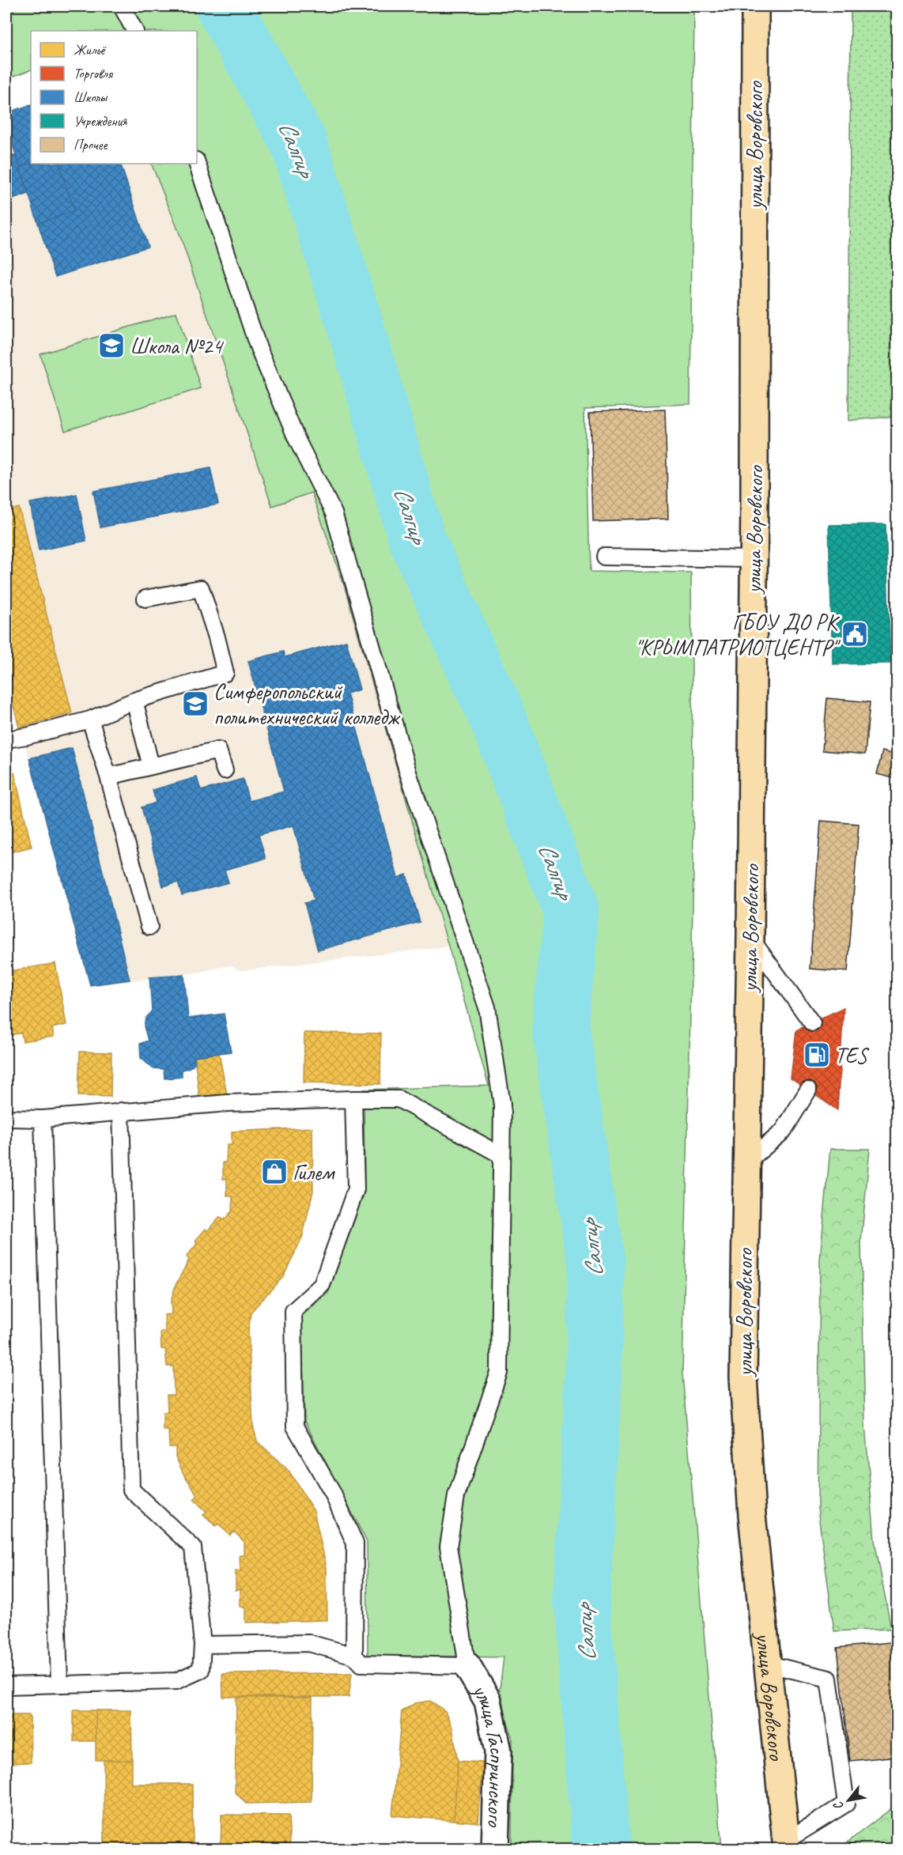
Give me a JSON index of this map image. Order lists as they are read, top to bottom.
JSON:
{
  "streets": {
    "main road": ["улица Воровского"],
    "street": ["улица Гаспринского"]
  },
  "water": ["Салгир"],
  "places": {
    "school or university": ["Школа №24", "Симферопольский политехнический колледж"],
    "public building": ["ГБОУ ДО РК \"КРЫМПАТРИОТЦЕНТР\""],
    "fuel station": ["TES"],
    "shop": ["Гилем"]
  },
  "legend": [
    "Жильё",
    "Торговля",
    "Школы",
    "Учреждения",
    "Прочее"
  ],
  "north": "bottom left"
}
